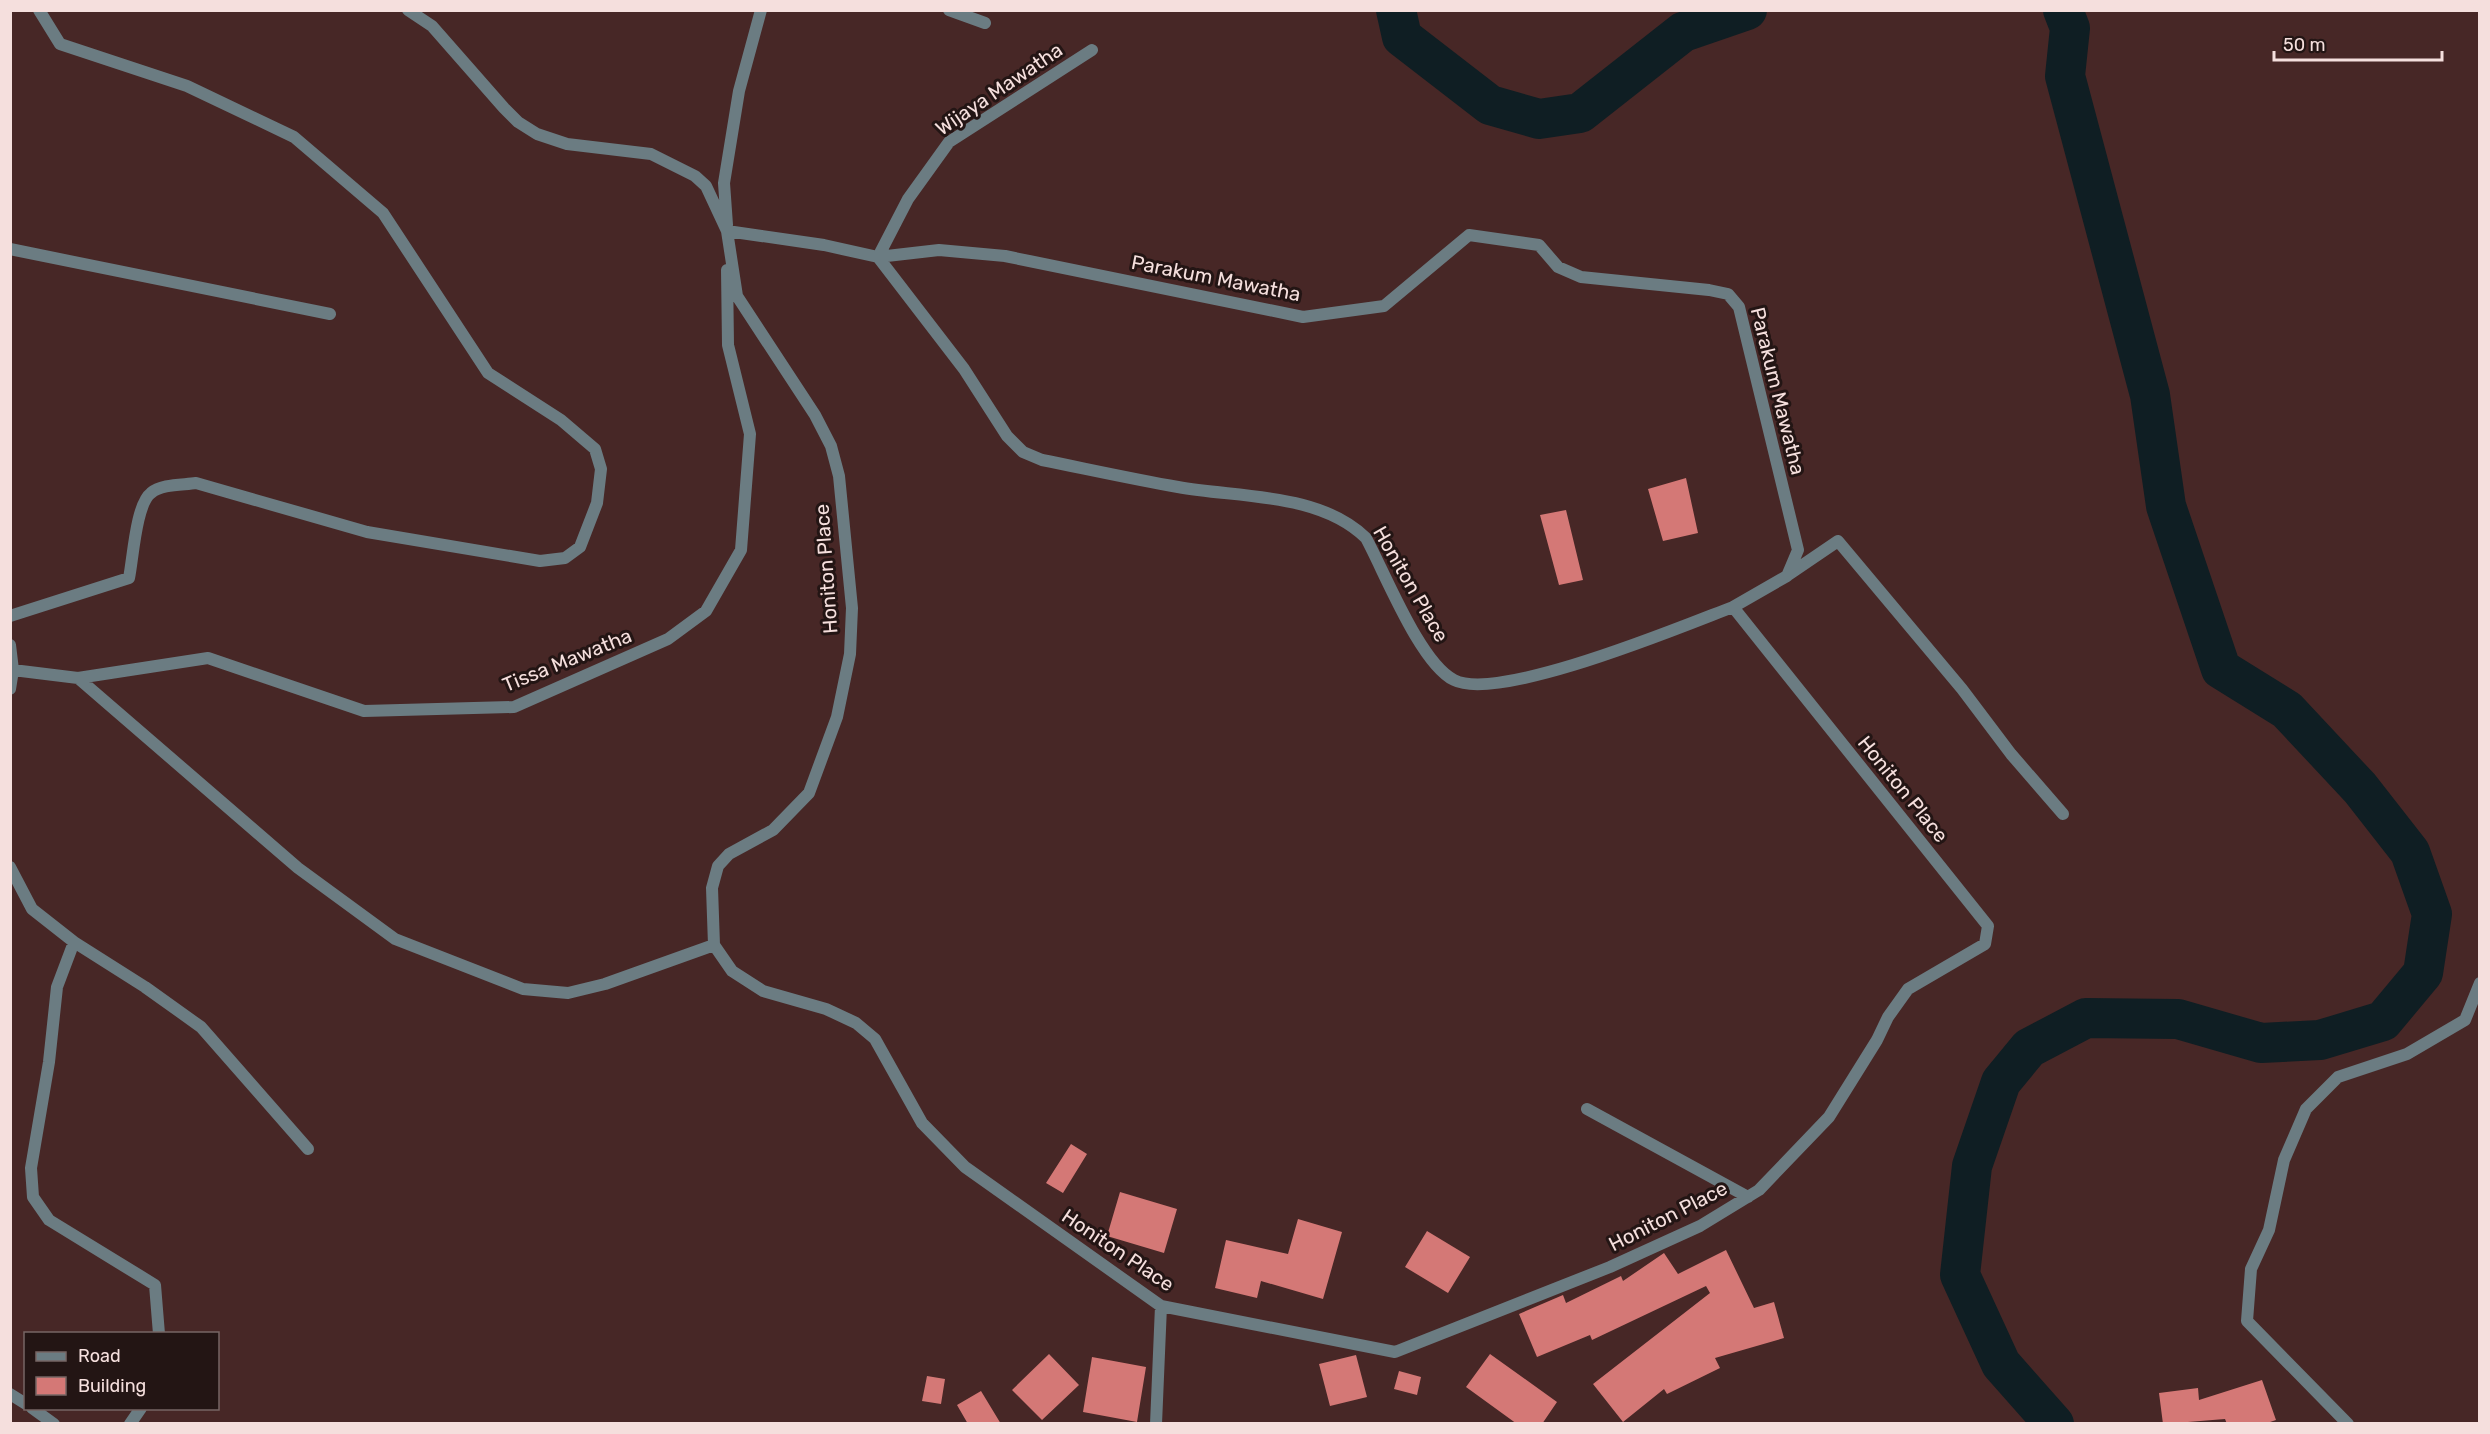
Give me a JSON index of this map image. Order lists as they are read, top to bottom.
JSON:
{
  "streets": {
    "street": [
      "Wijaya Mawatha",
      "Parakum Mawatha",
      "Honiton Place",
      "Tissa Mawatha"
    ]
  },
  "crossings": [
    ["Wijaya Mawatha", "Parakum Mawatha"],
    ["Wijaya Mawatha", "Honiton Place"],
    ["Parakum Mawatha", "Honiton Place"],
    ["Honiton Place", "Tissa Mawatha"]
  ],
  "legend": ["Road", "Building"],
  "scale_bar": "50 m"
}
